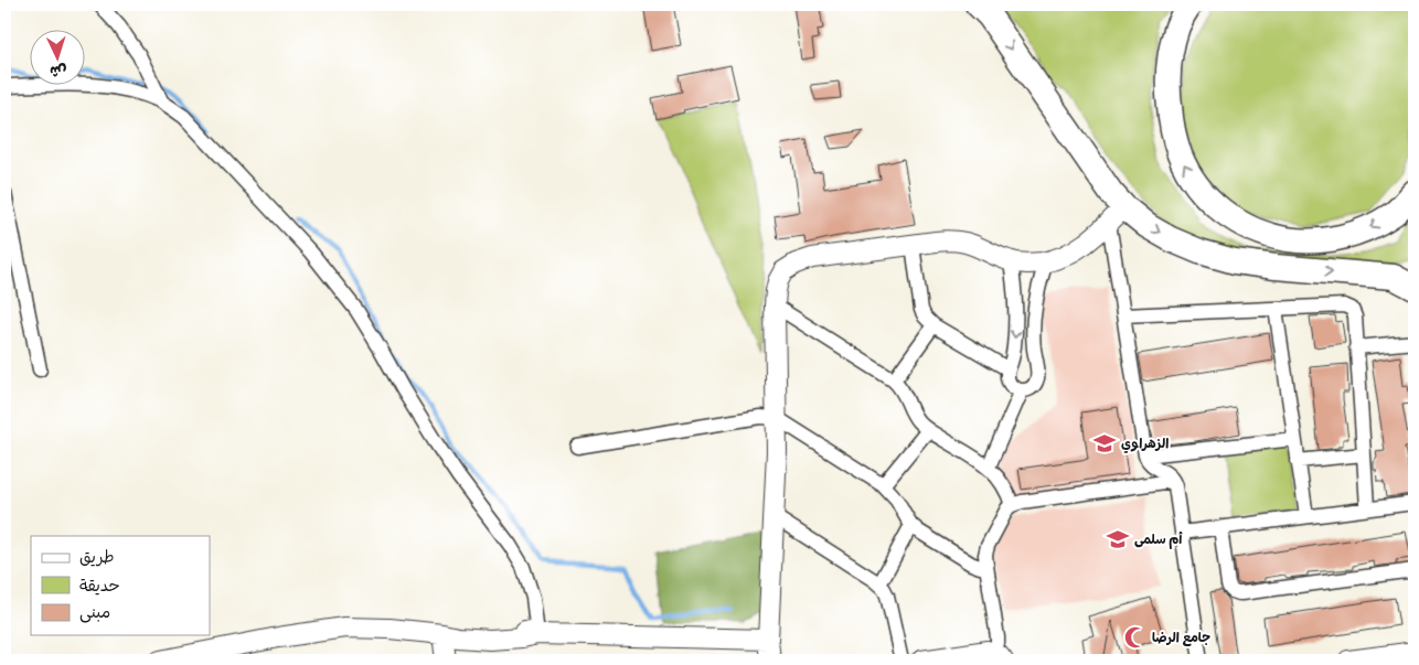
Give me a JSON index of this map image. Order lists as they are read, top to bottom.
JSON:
{
  "places": {
    "school or university": ["الزهراوي", "أم سلمى"],
    "mosque": ["جامع الرضا"]
  },
  "legend": ["طريق", "حديقة", "مبنى"],
  "north": "bottom"
}
